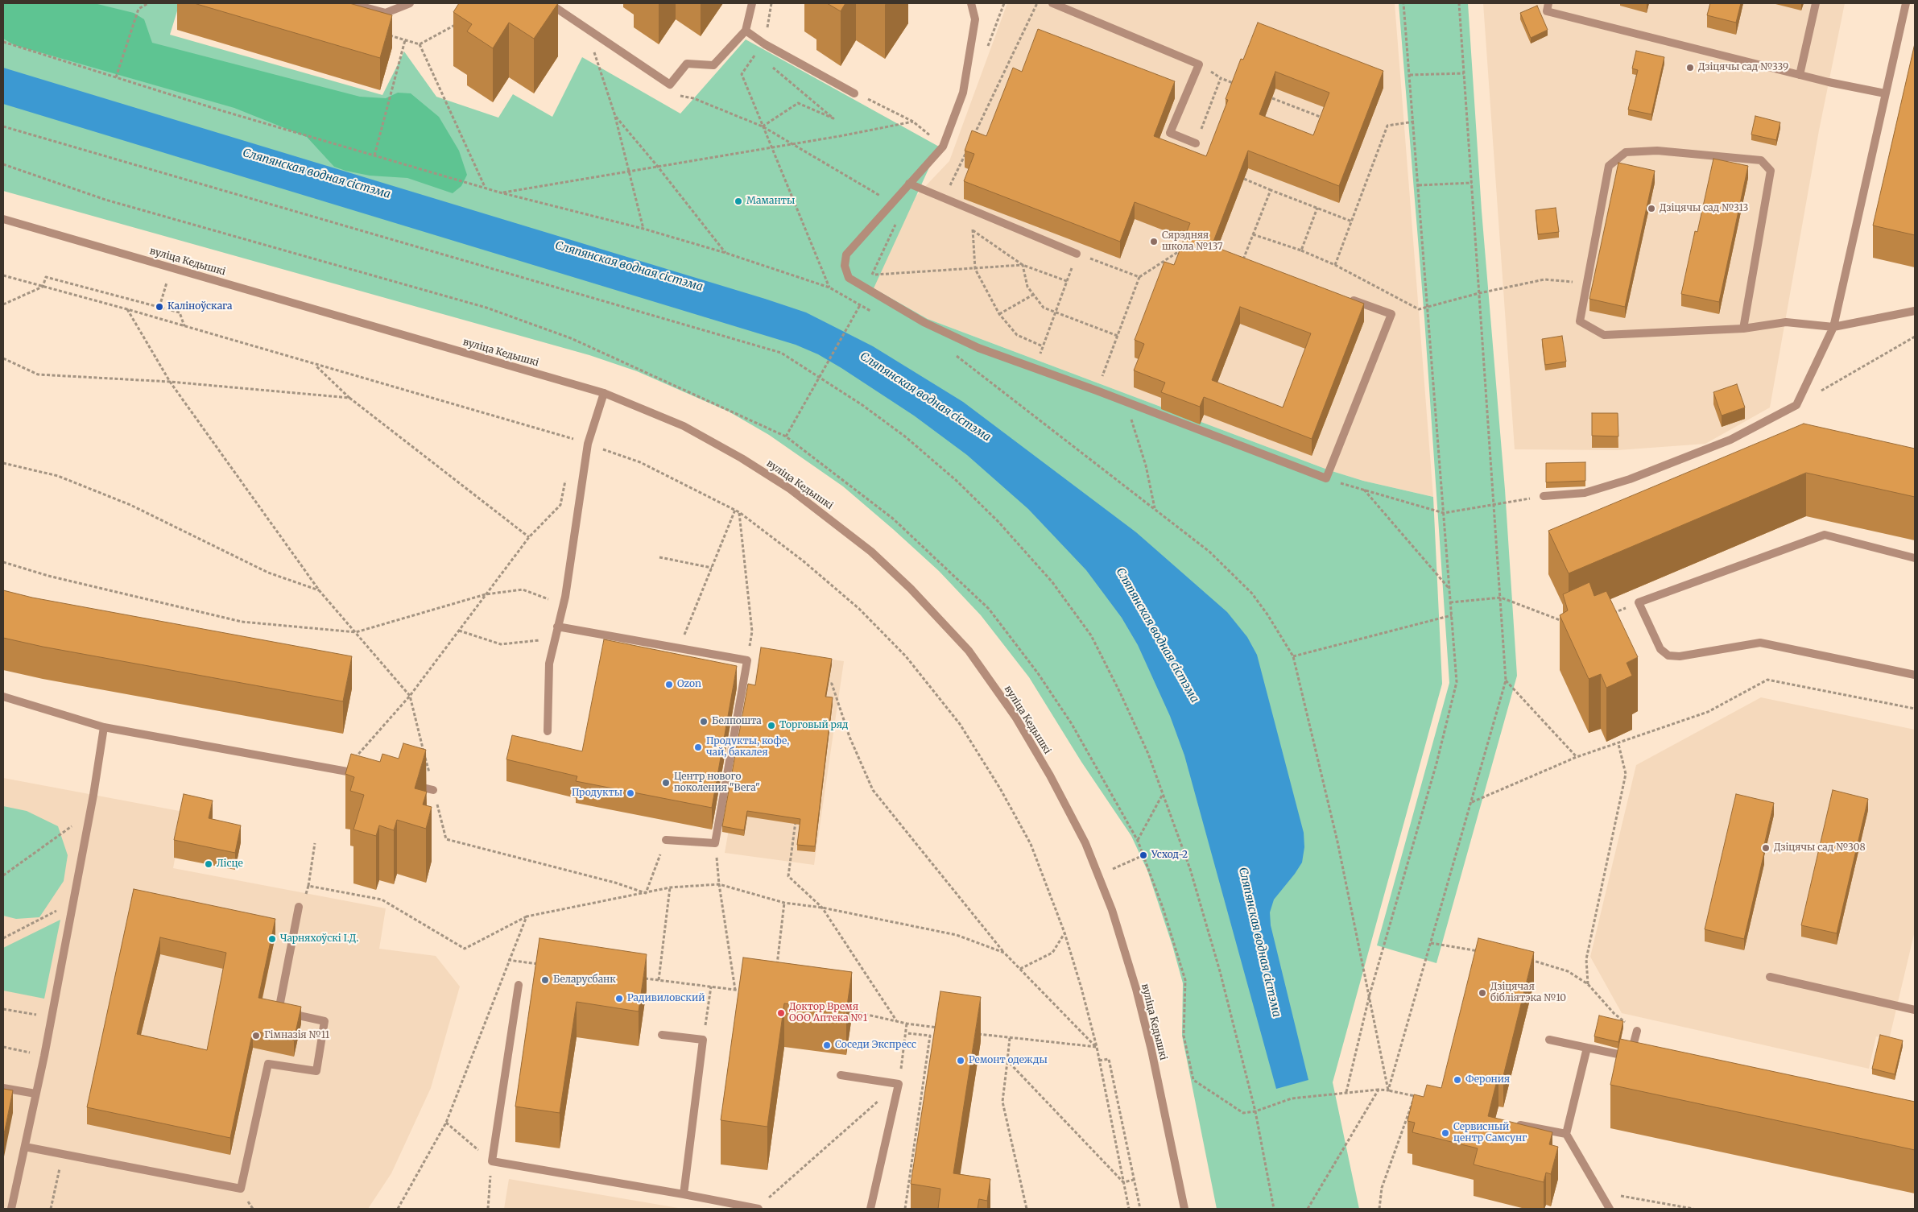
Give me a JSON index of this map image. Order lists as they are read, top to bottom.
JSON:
{
  "streets": {
    "street": ["вуліца Кедышкі"]
  },
  "water": ["Сляпянская водная сістэма"],
  "places": [
    "Дзіцячы сад №339",
    "Маманты",
    "Дзіцячы сад №313",
    "Сярэдняя школа №137",
    "Каліноўскага",
    "Ozon",
    "Белпошта",
    "Торговый ряд",
    "Продукты, кофе, чай, бакалея",
    "Центр нового поколения \"Вега\"",
    "Продукты",
    "Дзіцячы сад №308",
    "Усход-2",
    "Лісце",
    "Чарняхоўскі І.Д.",
    "Беларусбанк",
    "Дзіцячая бібліятэка №10",
    "Радивиловский",
    "Доктор Время ООО Аптека №1",
    "Гімназія №11",
    "Соседи Экспресс",
    "Ремонт одежды",
    "Ферония",
    "Сервисный центр Самсунг"
  ]
}
